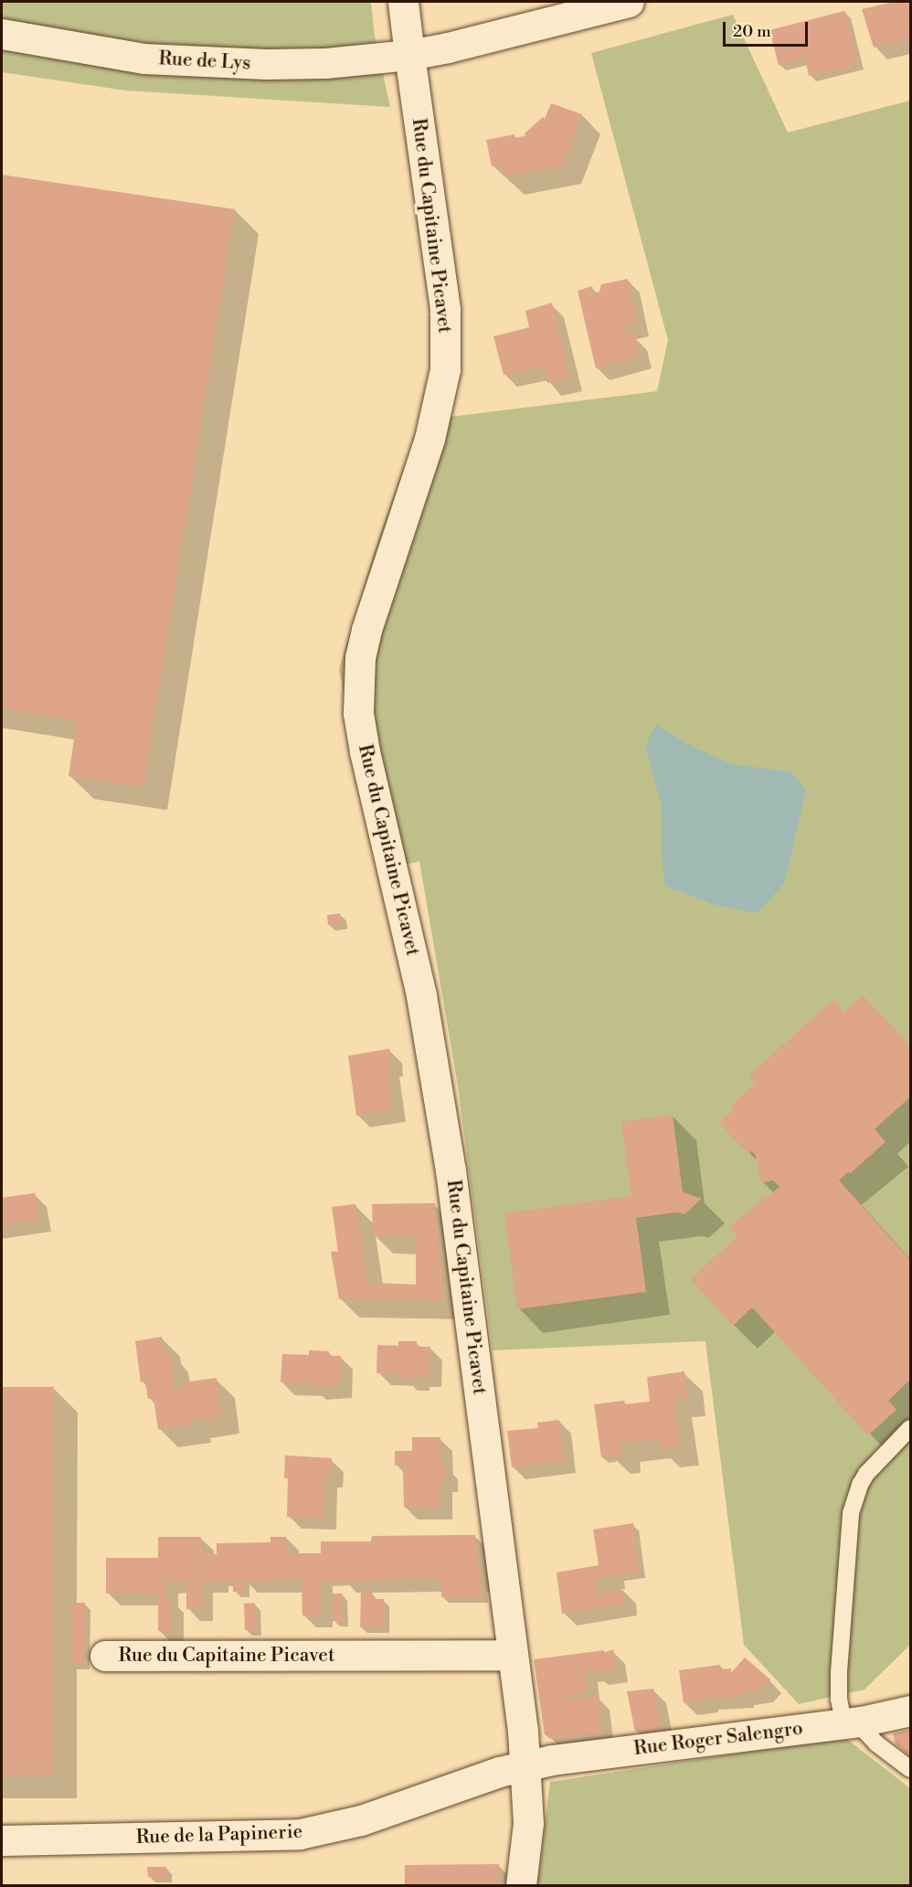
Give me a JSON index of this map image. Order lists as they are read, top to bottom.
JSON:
{
  "streets": {
    "street": [
      "Rue de Lys",
      "Rue du Capitaine Picavet",
      "Rue Roger Salengro",
      "Rue de la Papinerie"
    ]
  },
  "crossings": [
    ["Rue de Lys", "Rue du Capitaine Picavet"],
    ["Rue du Capitaine Picavet", "Rue Roger Salengro"],
    ["Rue du Capitaine Picavet", "Rue de la Papinerie"],
    ["Rue Roger Salengro", "Rue de la Papinerie"]
  ],
  "scale_bar": "20 m"
}
